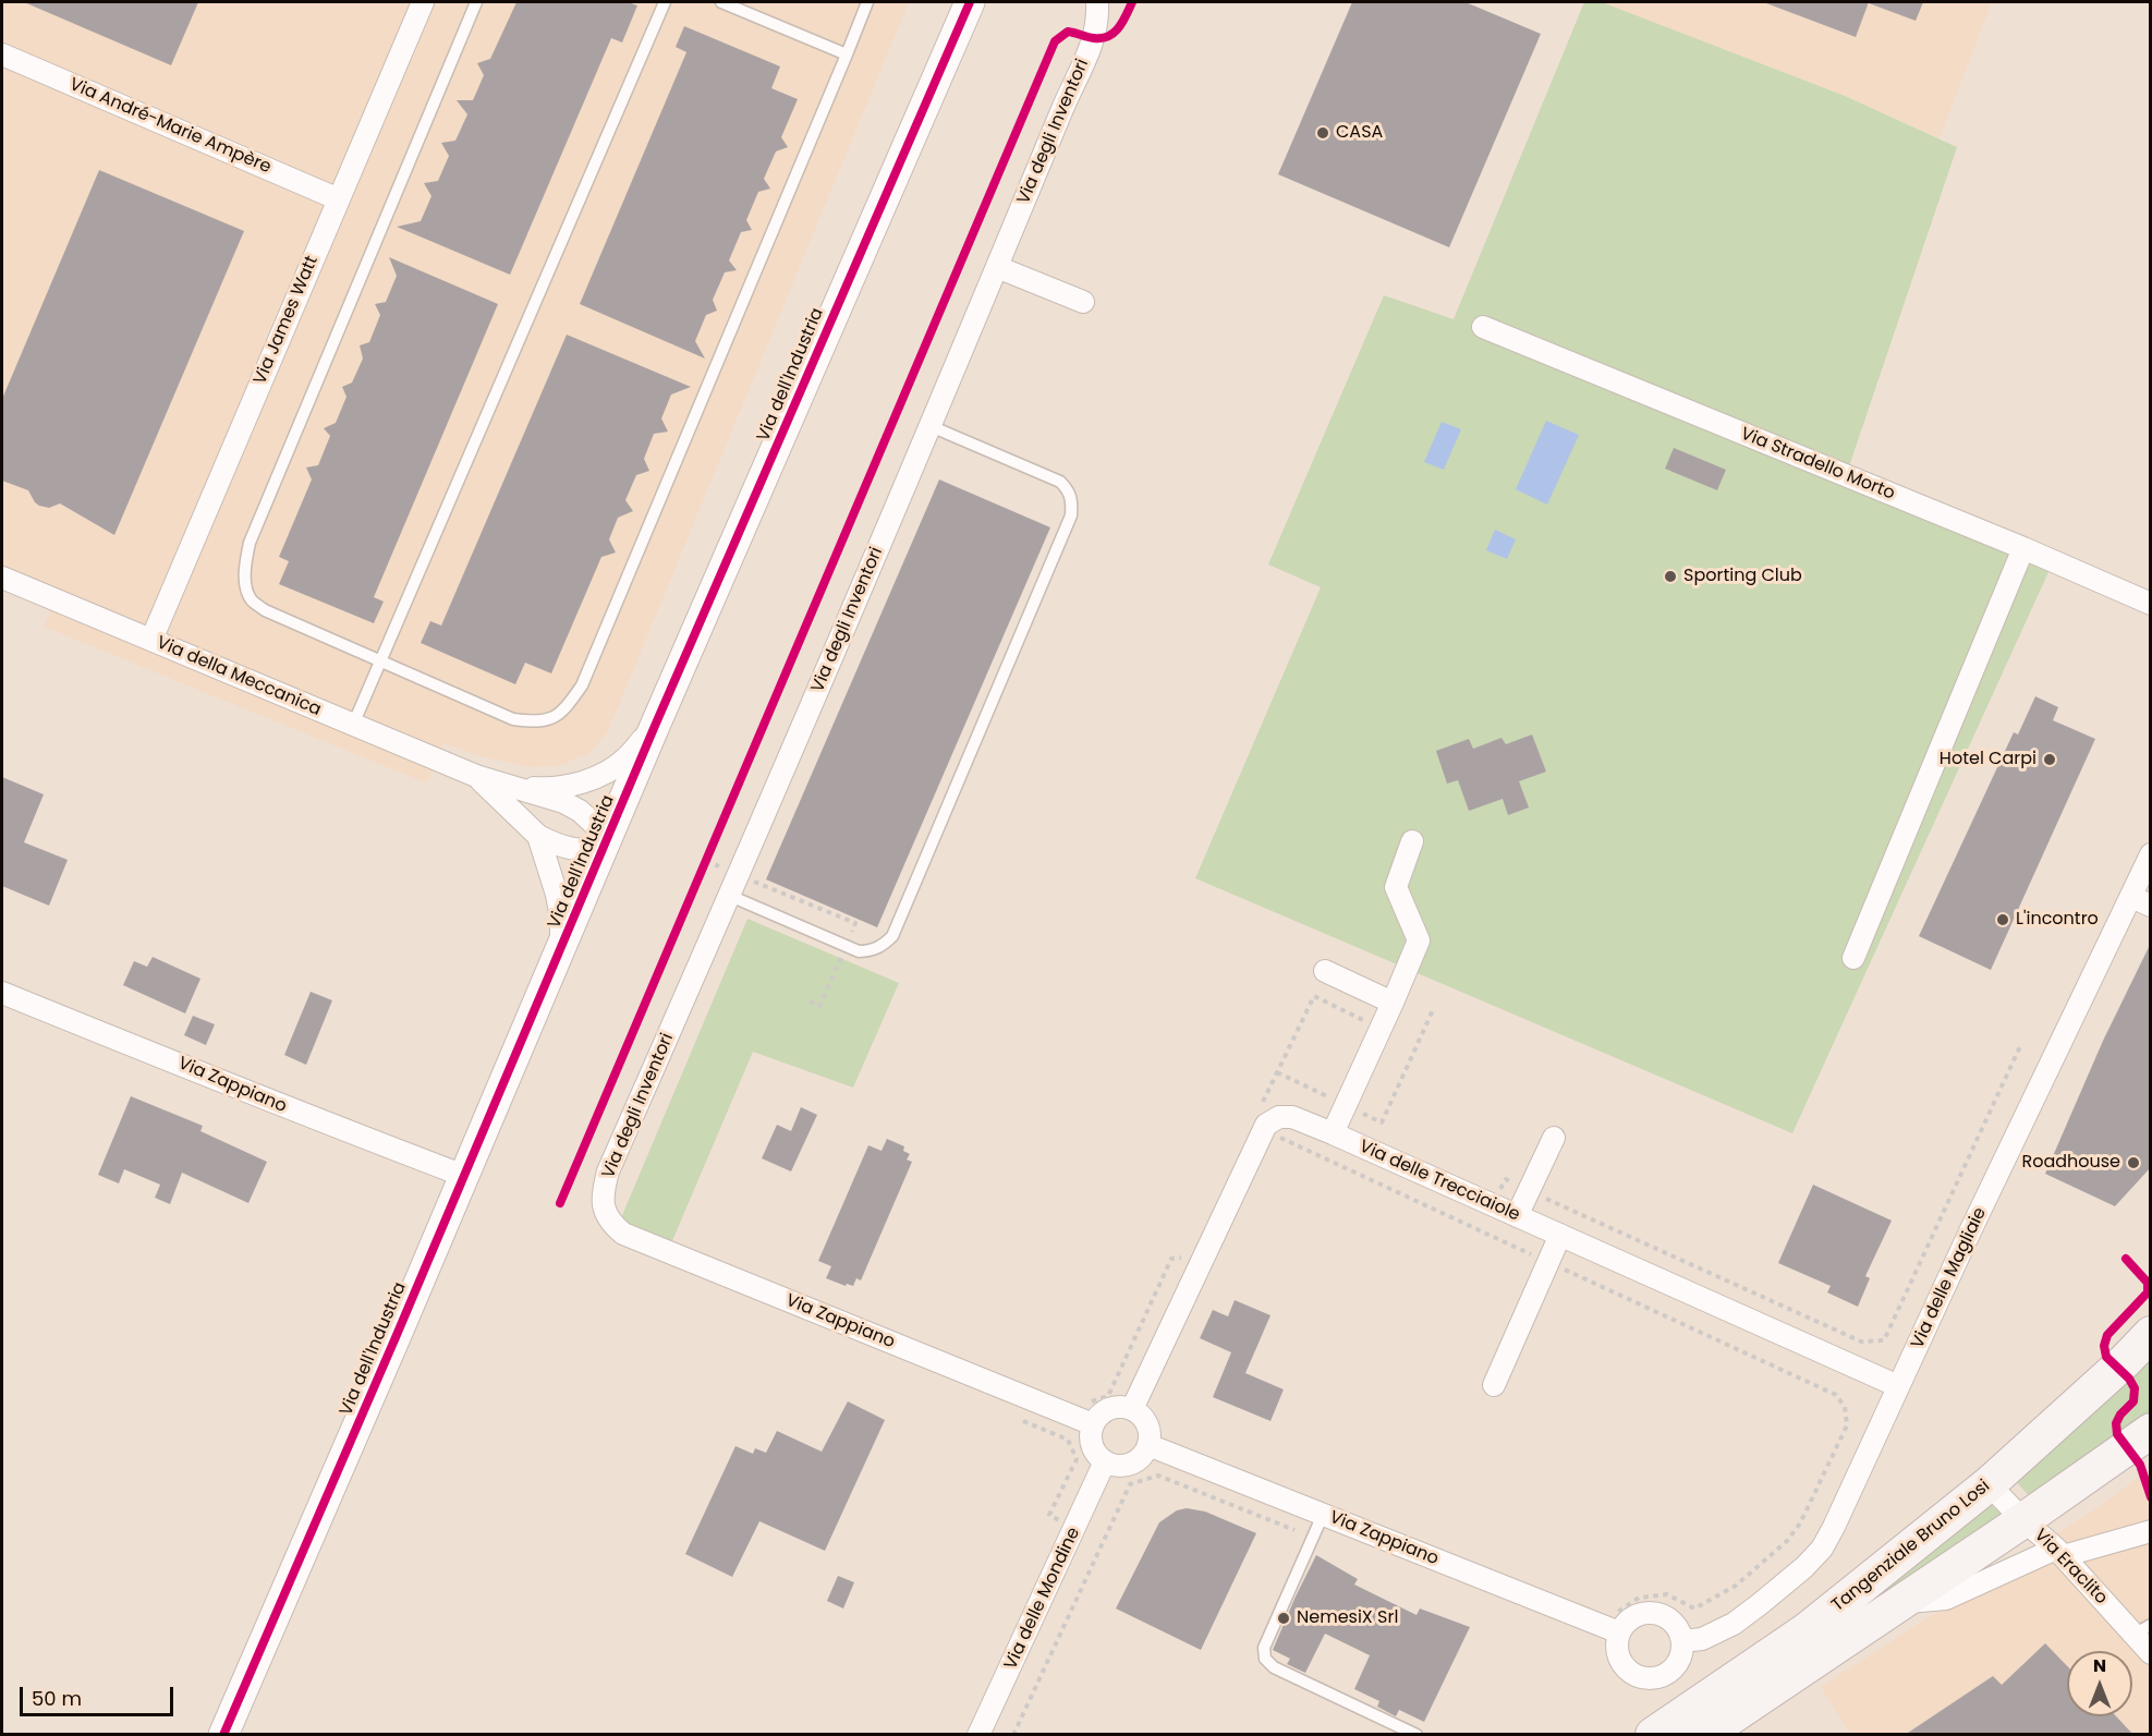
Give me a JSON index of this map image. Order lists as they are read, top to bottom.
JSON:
{
  "streets": {
    "main road": ["Tangenziale Bruno Losi"],
    "street": [
      "Via André-Marie Ampère",
      "Via degli Inventori",
      "Via James Watt",
      "Via dell'Industria",
      "Via Stradello Morto",
      "Via della Meccanica",
      "Via Zappiano",
      "Via delle Trecciaiole",
      "Via delle Magliaie",
      "Via Eraclito",
      "Via delle Mondine"
    ]
  },
  "crossings": [
    ["Via André-Marie Ampère", "Via James Watt"],
    ["Via degli Inventori", "Via Zappiano"],
    ["Via James Watt", "Via della Meccanica"],
    ["Via dell'Industria", "Via della Meccanica"],
    ["Via dell'Industria", "Via Zappiano"],
    ["Via Zappiano", "Via delle Trecciaiole"],
    ["Via Zappiano", "Via delle Magliaie"],
    ["Via Zappiano", "Via delle Mondine"],
    ["Via delle Trecciaiole", "Via delle Magliaie"],
    ["Via delle Trecciaiole", "Via delle Mondine"],
    ["Tangenziale Bruno Losi", "Via Eraclito"]
  ],
  "places": [
    "CASA",
    "Sporting Club",
    "Hotel Carpi",
    "L'incontro",
    "Roadhouse",
    "NemesiX Srl"
  ],
  "scale_bar": "50 m",
  "north": "top"
}
